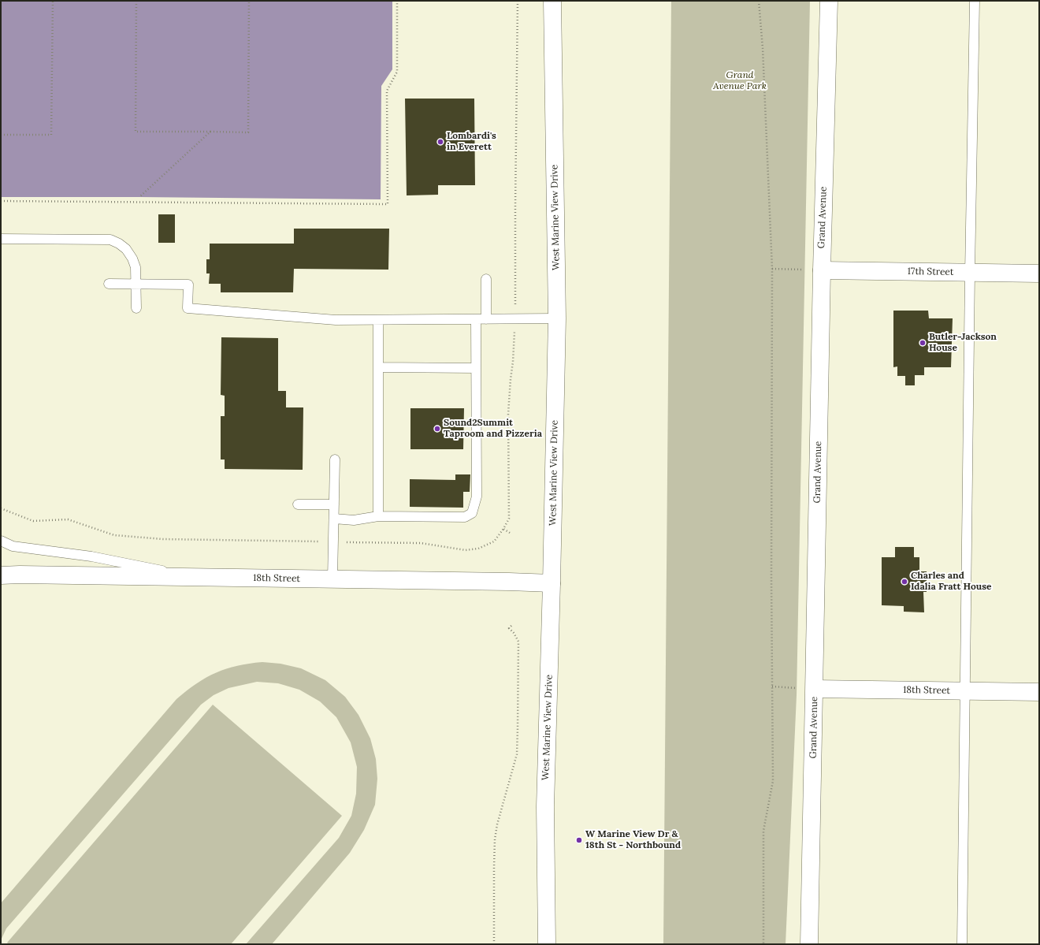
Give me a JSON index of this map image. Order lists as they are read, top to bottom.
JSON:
{
  "streets": {
    "street": [
      "West Marine View Drive",
      "Grand Avenue",
      "17th Street",
      "18th Street"
    ]
  },
  "crossings": [
    ["West Marine View Drive", "18th Street"],
    ["Grand Avenue", "17th Street"],
    ["Grand Avenue", "18th Street"]
  ],
  "parks": ["Grand Avenue Park"],
  "places": [
    "Lombardi's in Everett",
    "Butler-Jackson House",
    "Sound2Summit Taproom and Pizzeria",
    "Charles and Idalia Fratt House",
    "W Marine View Dr & 18th St - Northbound"
  ]
}
